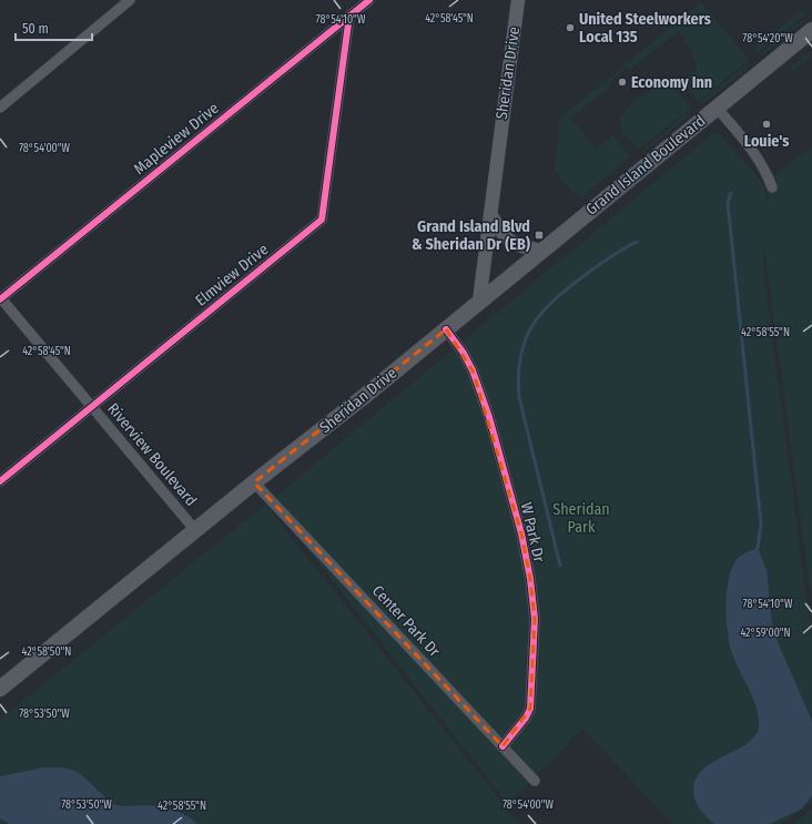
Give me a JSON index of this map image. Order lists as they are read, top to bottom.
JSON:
{
  "streets": {
    "main road": ["Sheridan Drive", "Grand Island Boulevard"],
    "street": [
      "Mapleview Drive",
      "Elmview Drive",
      "Riverview Boulevard",
      "W Park Dr",
      "Center Park Dr"
    ]
  },
  "crossings": [
    ["Sheridan Drive", "Grand Island Boulevard"],
    ["Sheridan Drive", "Riverview Boulevard"],
    ["Sheridan Drive", "W Park Dr"],
    ["Sheridan Drive", "Center Park Dr"],
    ["Mapleview Drive", "Elmview Drive"],
    ["Mapleview Drive", "Riverview Boulevard"],
    ["Elmview Drive", "Riverview Boulevard"],
    ["W Park Dr", "Center Park Dr"]
  ],
  "parks": ["Sheridan Park"],
  "places": {
    "other": ["United Steelworkers Local 135", "Economy Inn", "Louie's"],
    "transit": ["Grand Island Blvd & Sheridan Dr (EB)"]
  },
  "scale_bar": "50 m",
  "coordinates": [
    "42°58'45\"N",
    "78°54'10\"W",
    "78°54'20\"W",
    "78°54'00\"W",
    "42°58'55\"N",
    "42°59'00\"N",
    "42°58'50\"N",
    "78°53'50\"W"
  ]
}
